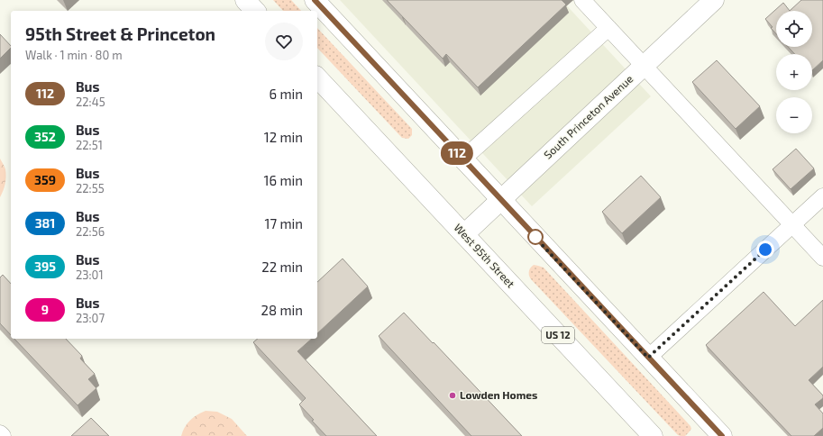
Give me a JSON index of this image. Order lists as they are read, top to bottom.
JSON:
{
  "streets": {
    "main road": ["South Princeton Avenue", "West 95th Street", "US 12"]
  },
  "crossings": [
    ["South Princeton Avenue", "West 95th Street"]
  ],
  "places": ["Lowden Homes"],
  "lines": ["bus line 112"],
  "page": {
    "on_map": "112",
    "map_buttons": ["+", "−"],
    "heading": ["95th Street & Princeton", "Walk · 1 min · 80 m"],
    "list": [
      {
        "mark": "112",
        "name": "Bus",
        "note": "22:45",
        "value": "6 min"
      },
      {
        "mark": "352",
        "name": "Bus",
        "note": "22:51",
        "value": "12 min"
      },
      {
        "mark": "359",
        "name": "Bus",
        "note": "22:55",
        "value": "16 min"
      },
      {
        "mark": "381",
        "name": "Bus",
        "note": "22:56",
        "value": "17 min"
      },
      {
        "mark": "395",
        "name": "Bus",
        "note": "23:01",
        "value": "22 min"
      },
      {
        "mark": "9",
        "name": "Bus",
        "note": "23:07",
        "value": "28 min"
      }
    ]
  }
}
